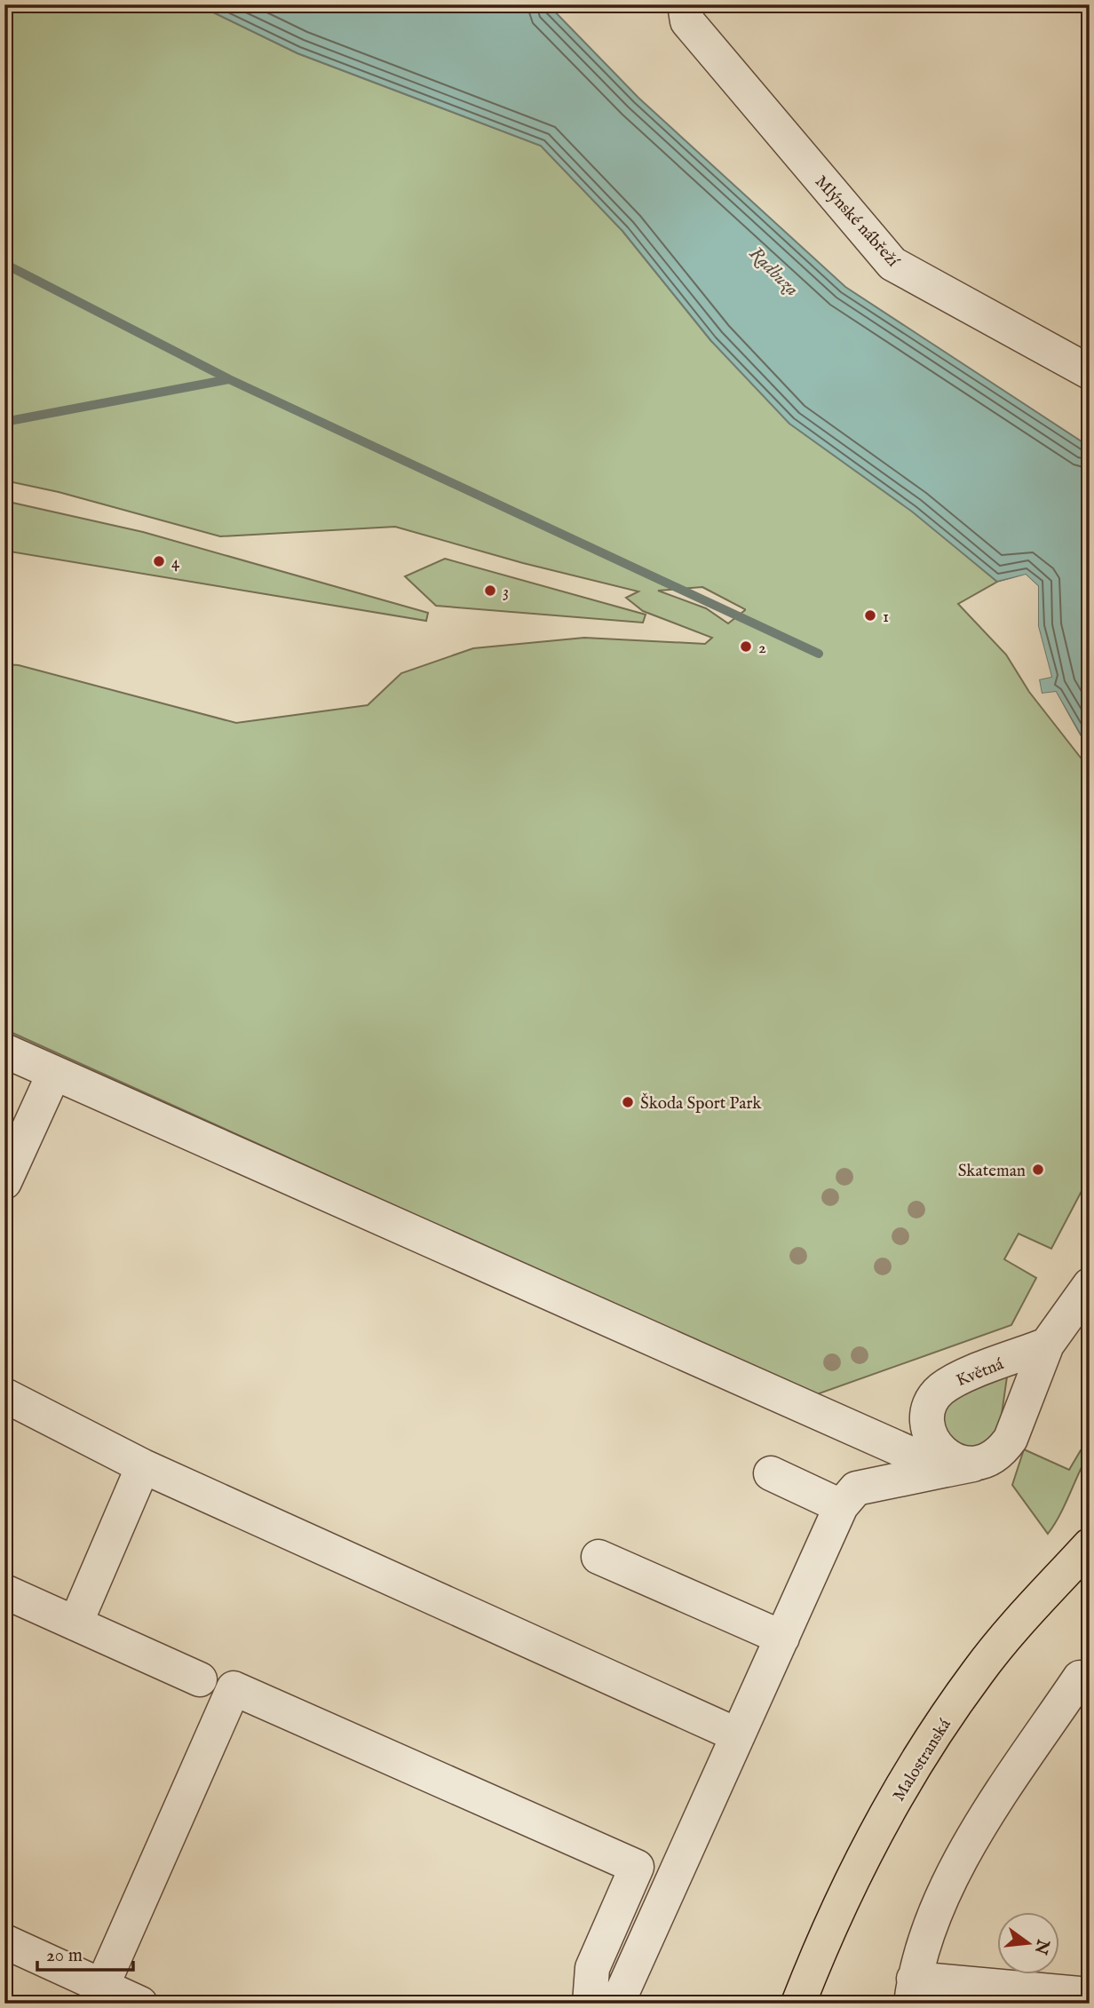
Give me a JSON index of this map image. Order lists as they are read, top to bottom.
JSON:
{
  "streets": {
    "main road": ["Malostranská"],
    "street": ["Mlýnské nábřeží", "Květná"]
  },
  "water": ["Radbuza"],
  "places": [
    "4",
    "3",
    "1",
    "2",
    "Škoda Sport Park",
    "Skateman"
  ],
  "scale_bar": "20 m",
  "north": "right"
}
